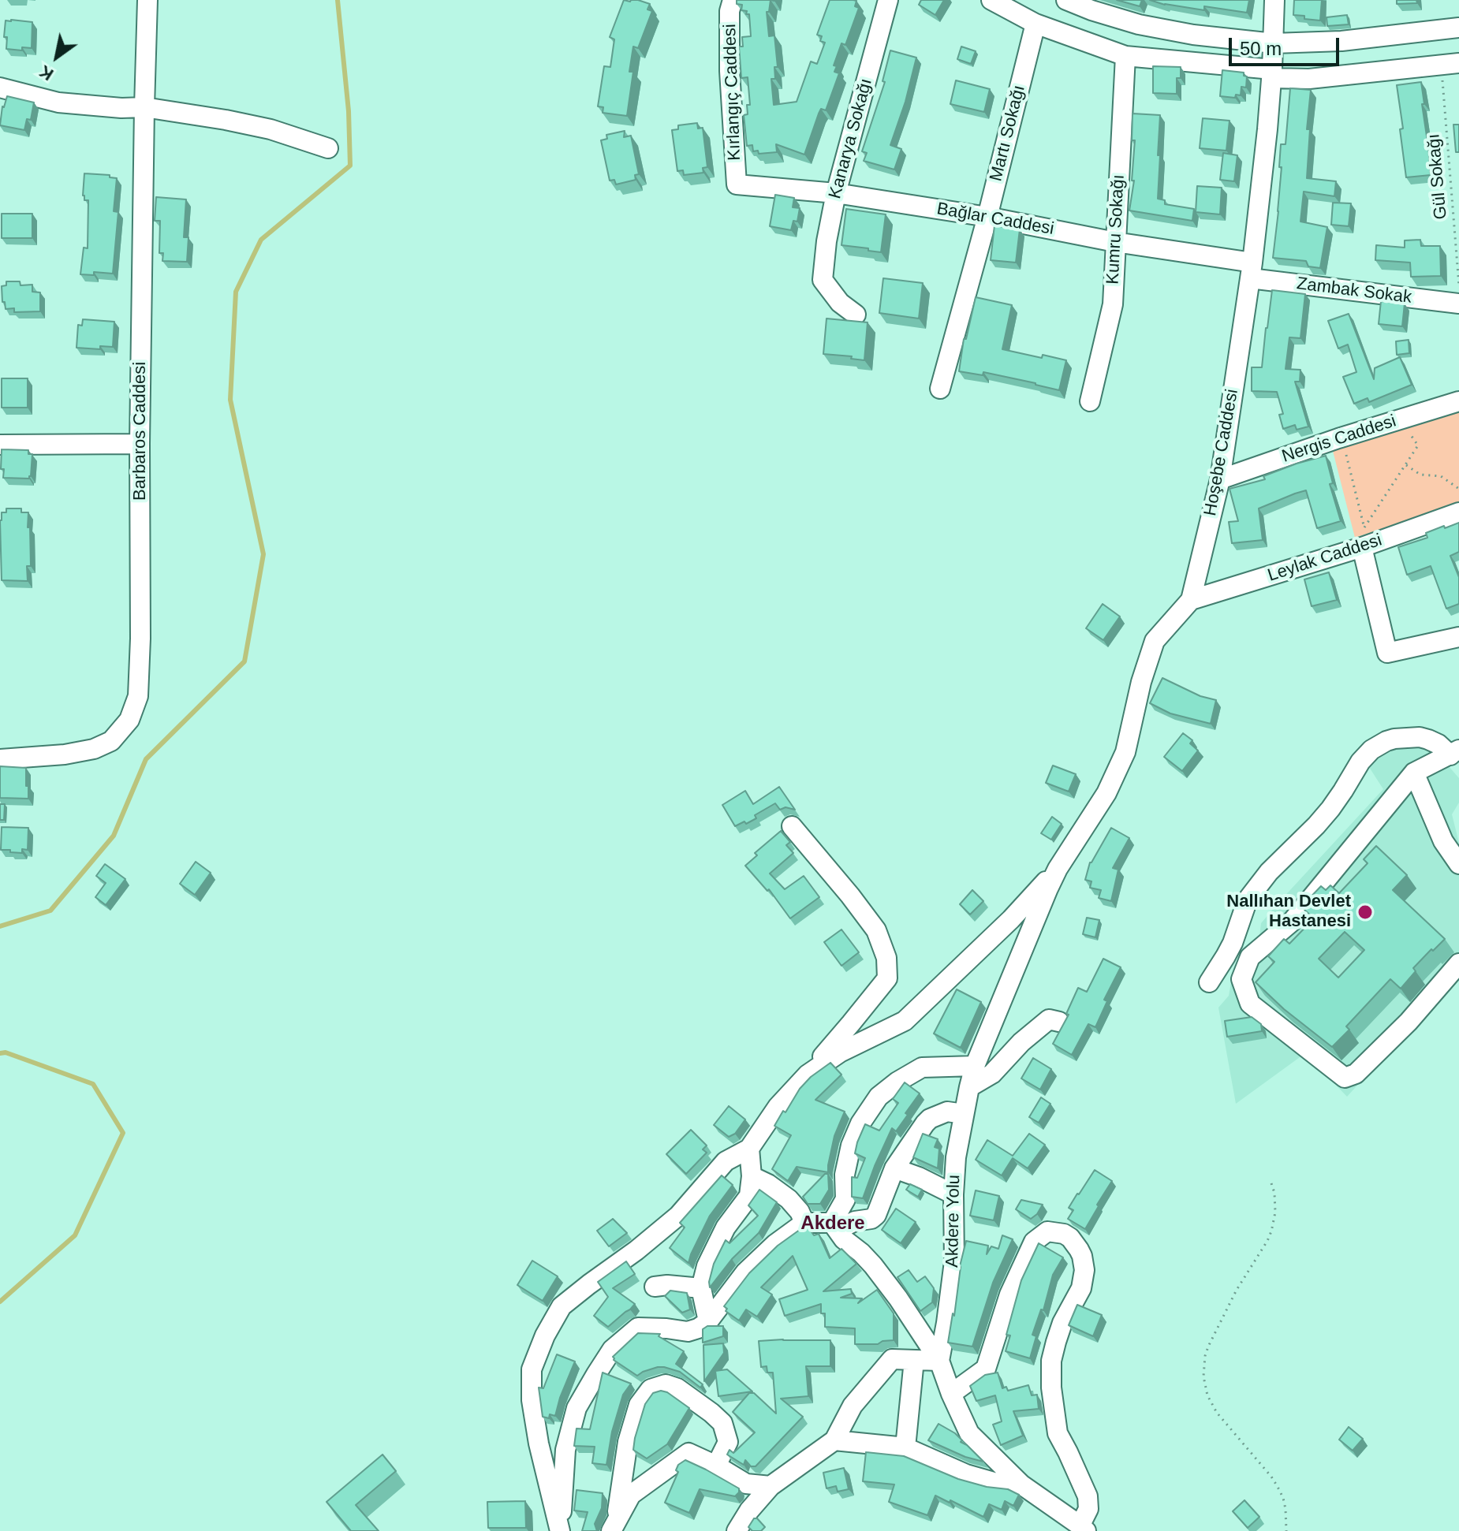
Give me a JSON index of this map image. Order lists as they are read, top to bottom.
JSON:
{
  "streets": {
    "street": [
      "Kırlangıç Caddesi",
      "Martı Sokağı",
      "Kanarya Sokağı",
      "Bağlar Caddesi",
      "Kumru Sokağı",
      "Zambak Sokak",
      "Barbaros Caddesi",
      "Nergis Caddesi",
      "Hoşebe Caddesi",
      "Leylak Caddesi",
      "Akdere Yolu"
    ],
    "path": ["Gül Sokağı"]
  },
  "crossings": [
    ["Kırlangıç Caddesi", "Bağlar Caddesi"],
    ["Martı Sokağı", "Bağlar Caddesi"],
    ["Kanarya Sokağı", "Bağlar Caddesi"],
    ["Bağlar Caddesi", "Kumru Sokağı"],
    ["Bağlar Caddesi", "Zambak Sokak"],
    ["Bağlar Caddesi", "Hoşebe Caddesi"],
    ["Zambak Sokak", "Hoşebe Caddesi"],
    ["Nergis Caddesi", "Hoşebe Caddesi"],
    ["Hoşebe Caddesi", "Leylak Caddesi"],
    ["Hoşebe Caddesi", "Akdere Yolu"]
  ],
  "districts": ["Akdere"],
  "places": ["Nallıhan Devlet Hastanesi"],
  "scale_bar": "50 m",
  "north": "bottom left"
}
